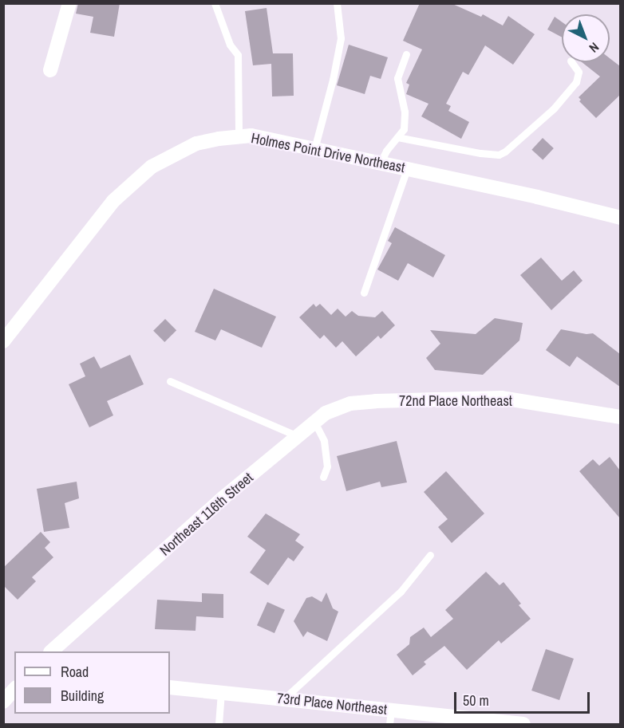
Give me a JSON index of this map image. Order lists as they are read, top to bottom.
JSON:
{
  "streets": {
    "street": [
      "Holmes Point Drive Northeast",
      "72nd Place Northeast",
      "Northeast 116th Street",
      "73rd Place Northeast"
    ]
  },
  "crossings": [
    ["72nd Place Northeast", "Northeast 116th Street"]
  ],
  "legend": ["Road", "Building"],
  "scale_bar": "50 m",
  "north": "bottom right"
}
